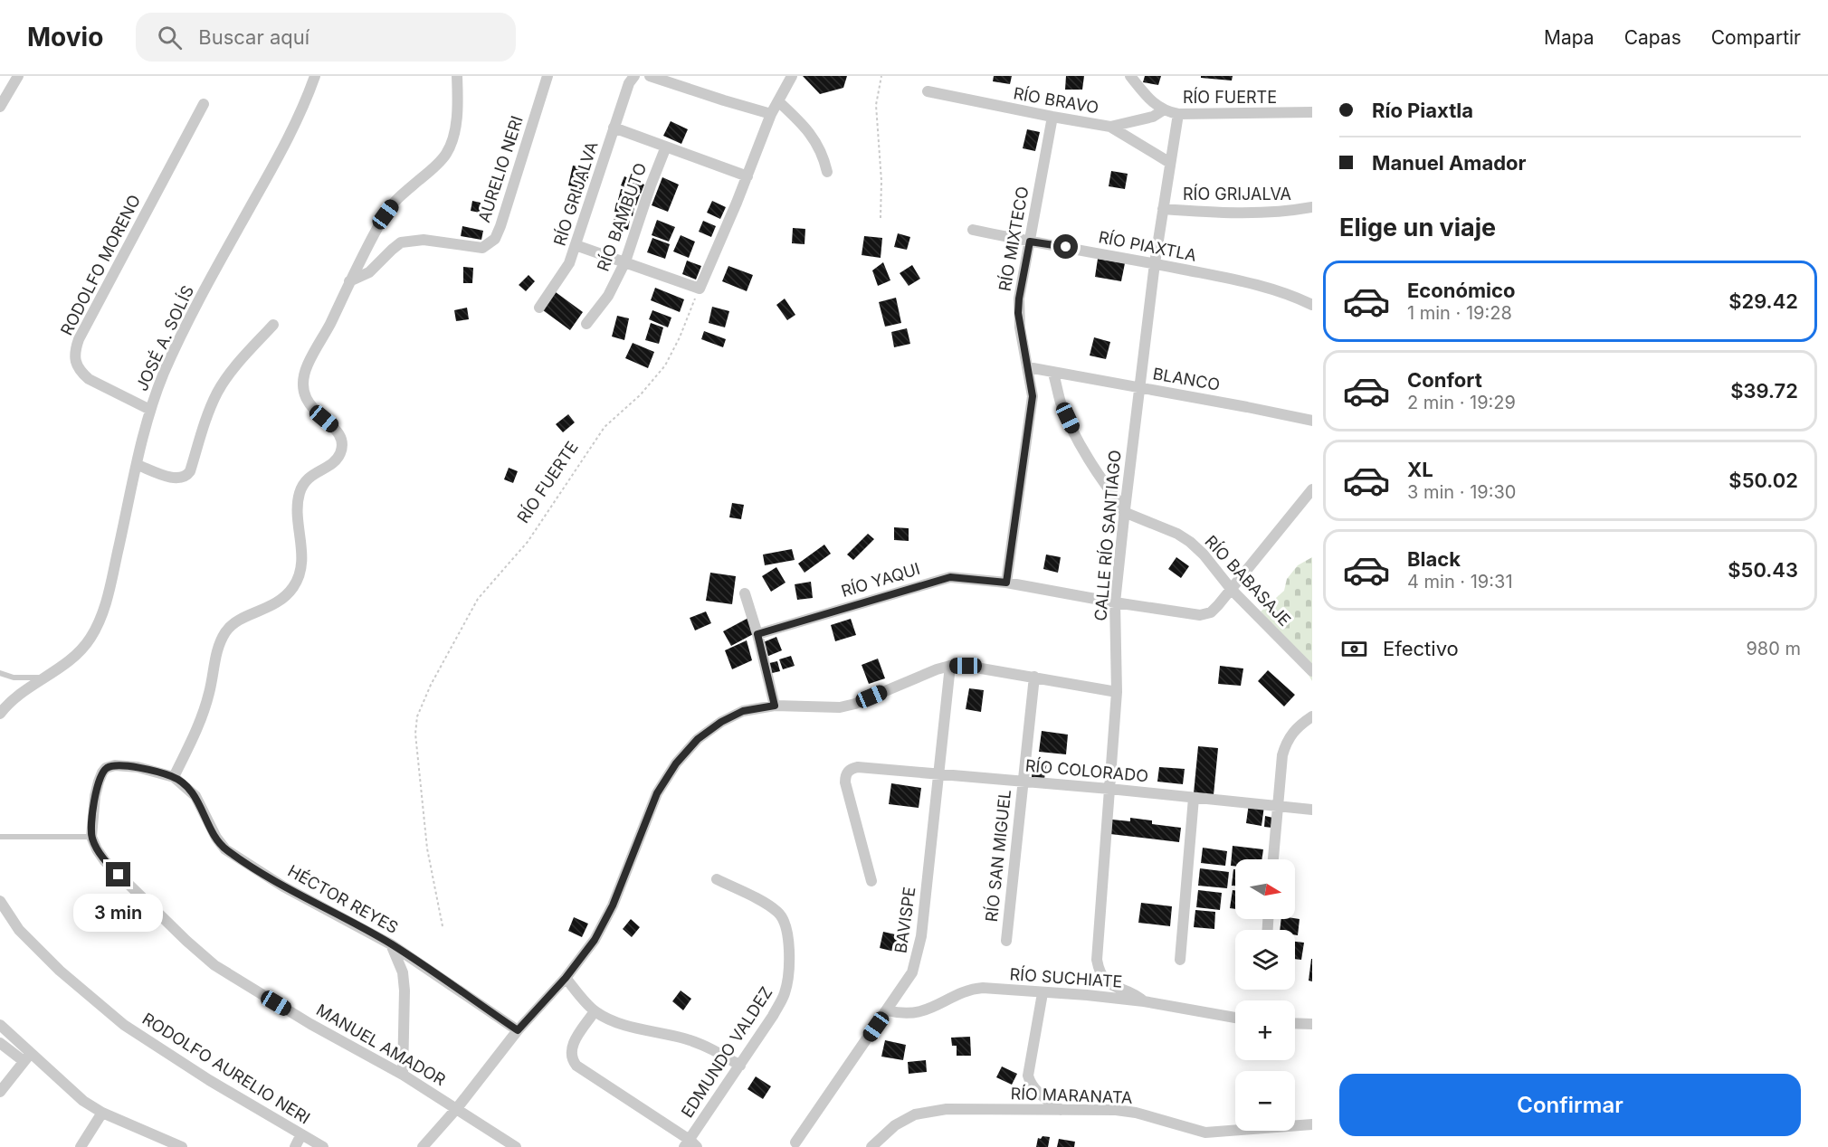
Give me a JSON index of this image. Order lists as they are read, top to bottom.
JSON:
{
  "streets": {
    "street": [
      "RÍO FUERTE",
      "RÍO BRAVO",
      "AURELIO NERI",
      "RÍO GRIJALVA",
      "RÍO BAMBUTO",
      "RÍO MIXTECO",
      "RÍO PIAXTLA",
      "RODOLFO MORENO",
      "JOSÉ A. SOLÍS",
      "BLANCO",
      "CALLE RÍO SANTIAGO",
      "RÍO YAQUI",
      "RÍO BABASAJE",
      "RÍO COLORADO",
      "RÍO SAN MIGUEL",
      "HÉCTOR REYES",
      "BAVISPE",
      "RÍO SUCHIATE",
      "MANUEL AMADOR",
      "EDMUNDO VALDEZ",
      "RODOLFO AURELIO NERI",
      "RÍO MARANATA"
    ]
  },
  "crossings": [
    ["RÍO FUERTE", "CALLE RÍO SANTIAGO"],
    ["RÍO BRAVO", "RÍO MIXTECO"],
    ["RÍO BRAVO", "CALLE RÍO SANTIAGO"],
    ["RÍO GRIJALVA", "CALLE RÍO SANTIAGO"],
    ["RÍO MIXTECO", "RÍO PIAXTLA"],
    ["RÍO MIXTECO", "BLANCO"],
    ["RÍO MIXTECO", "RÍO YAQUI"],
    ["RÍO PIAXTLA", "CALLE RÍO SANTIAGO"],
    ["RODOLFO MORENO", "JOSÉ A. SOLÍS"],
    ["BLANCO", "CALLE RÍO SANTIAGO"],
    ["BLANCO", "RÍO BABASAJE"],
    ["CALLE RÍO SANTIAGO", "RÍO YAQUI"],
    ["CALLE RÍO SANTIAGO", "RÍO BABASAJE"],
    ["CALLE RÍO SANTIAGO", "RÍO COLORADO"],
    ["CALLE RÍO SANTIAGO", "RÍO SUCHIATE"],
    ["RÍO YAQUI", "RÍO BABASAJE"],
    ["RÍO COLORADO", "RÍO SAN MIGUEL"],
    ["RÍO COLORADO", "BAVISPE"],
    ["BAVISPE", "RÍO SUCHIATE"]
  ],
  "north": "right",
  "page": {
    "header": "Movio",
    "search": "Buscar aquí",
    "nav": ["Mapa", "Capas", "Compartir"],
    "banner": ["Río Piaxtla", "Manuel Amador"],
    "heading": "Elige un viaje",
    "list": [
      {
        "name": "Económico",
        "note": "1 min · 19:28",
        "value": "$29.42"
      },
      {
        "name": "Confort",
        "note": "2 min · 19:29",
        "value": "$39.72"
      },
      {
        "name": "XL",
        "note": "3 min · 19:30",
        "value": "$50.02"
      },
      {
        "name": "Black",
        "note": "4 min · 19:31",
        "value": "$50.43"
      }
    ],
    "pay": ["Efectivo", "980 m"],
    "map_buttons": ["+", "−"],
    "bubble": "3 min",
    "buttons": "Confirmar"
  }
}
